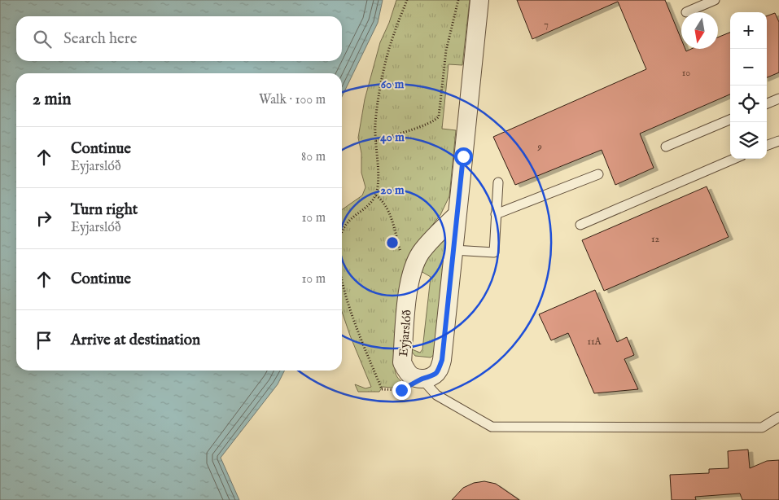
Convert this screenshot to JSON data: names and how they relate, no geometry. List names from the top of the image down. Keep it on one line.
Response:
{"streets":{"street":["Eyjarslóð"]},"house_numbers":["7","10","9","12","11A"],"north":"bottom","page":{"map_buttons":["+","−"],"search":"Search here","heading":["2 min","Walk · 100 m"],"list":[["Continue","Eyjarslóð","80 m"],["Turn right","Eyjarslóð","10 m"],["Continue","10 m"],"Arrive at destination"]},"rings":["60 m","40 m","20 m"]}
